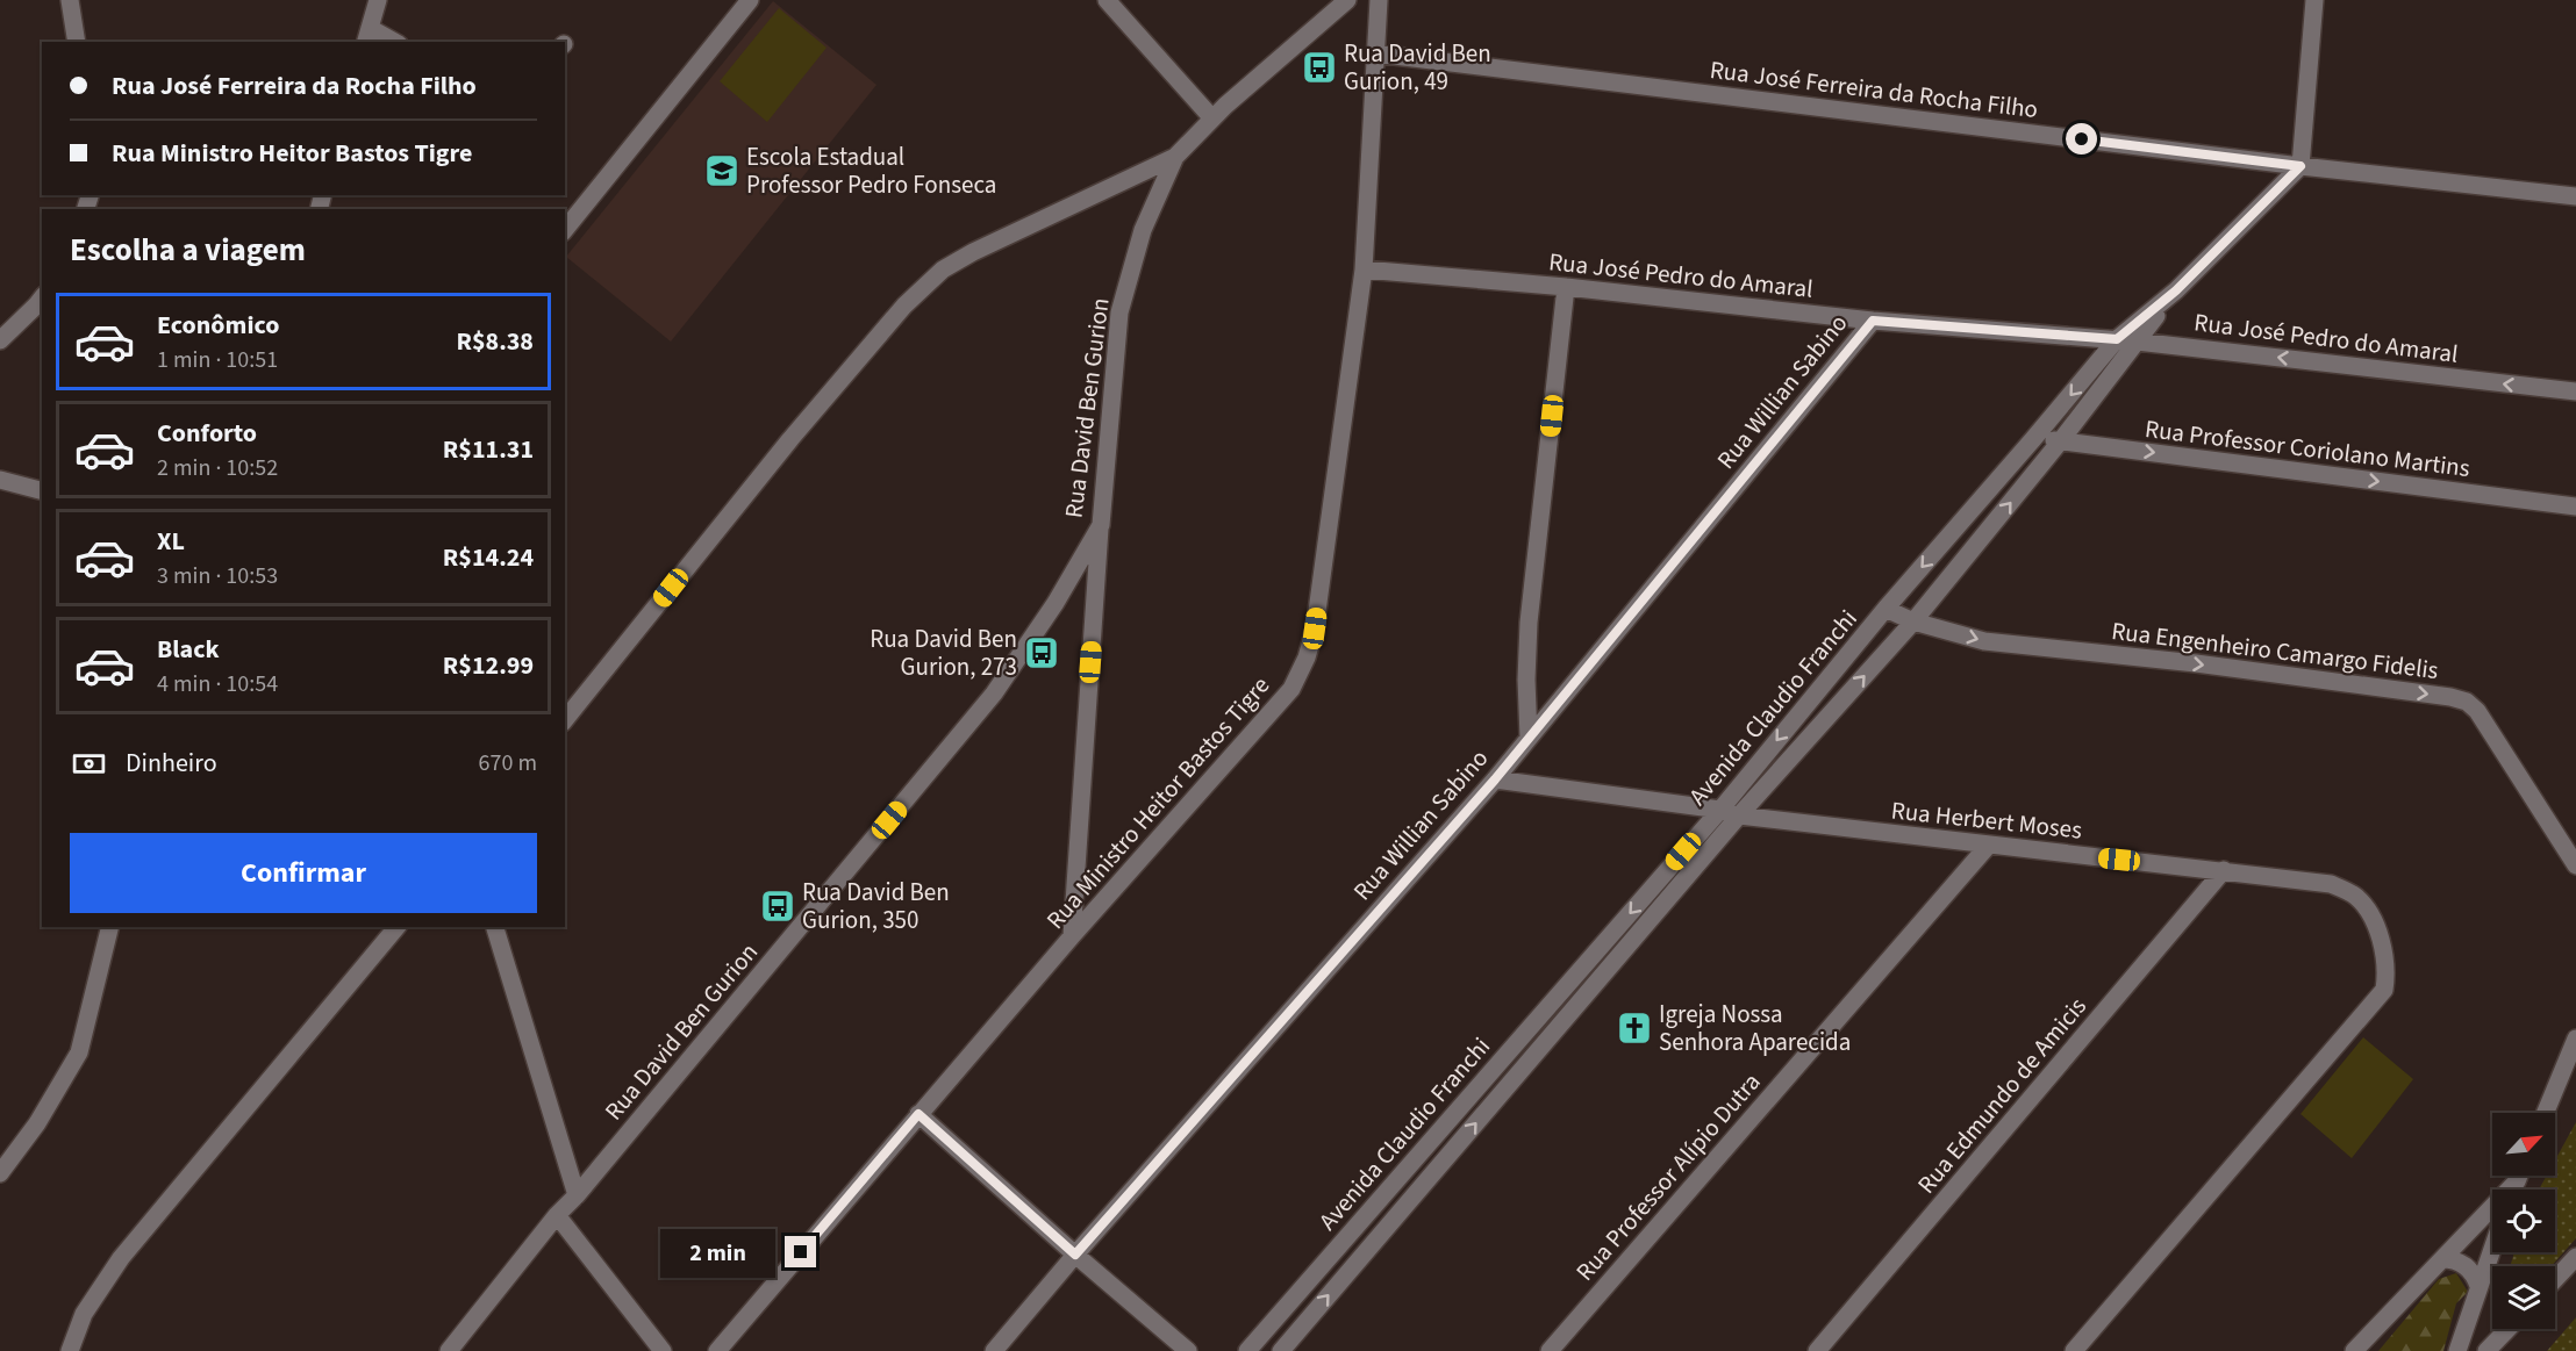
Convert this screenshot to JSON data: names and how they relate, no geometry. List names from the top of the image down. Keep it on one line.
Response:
{"streets":{"street":["Rua José Ferreira da Rocha Filho","Rua José Pedro do Amaral","Rua Willian Sabino","Rua David Ben Gurion","Rua Professor Coriolano Martins","Rua Engenheiro Camargo Fidelis","Avenida Claudio Franchi","Rua Ministro Heitor Bastos Tigre","Rua Herbert Moses","Rua Edmundo de Amicis","Rua Professor Alípio Dutra"]},"crossings":[["Rua José Ferreira da Rocha Filho","Avenida Claudio Franchi"],["Rua José Ferreira da Rocha Filho","Rua Ministro Heitor Bastos Tigre"],["Rua José Pedro do Amaral","Rua Willian Sabino"],["Rua José Pedro do Amaral","Avenida Claudio Franchi"],["Rua José Pedro do Amaral","Rua Ministro Heitor Bastos Tigre"],["Rua Willian Sabino","Rua Herbert Moses"],["Rua Professor Coriolano Martins","Avenida Claudio Franchi"],["Rua Engenheiro Camargo Fidelis","Avenida Claudio Franchi"],["Avenida Claudio Franchi","Rua Herbert Moses"],["Rua Herbert Moses","Rua Edmundo de Amicis"],["Rua Herbert Moses","Rua Professor Alípio Dutra"]],"one_way":["Rua José Pedro do Amaral","Rua Professor Coriolano Martins","Rua Engenheiro Camargo Fidelis"],"places":{"bus stop":["Rua David Ben Gurion, 49","Rua David Ben Gurion, 273","Rua David Ben Gurion, 350"],"school or university":["Escola Estadual Professor Pedro Fonseca"],"church":["Igreja Nossa Senhora Aparecida"]},"north":"top right","page":{"banner":["Rua José Ferreira da Rocha Filho","Rua Ministro Heitor Bastos Tigre"],"heading":"Escolha a viagem","list":[{"name":"Econômico","note":"1 min · 10:51","value":"R$8.38"},{"name":"Conforto","note":"2 min · 10:52","value":"R$11.31"},{"name":"XL","note":"3 min · 10:53","value":"R$14.24"},{"name":"Black","note":"4 min · 10:54","value":"R$12.99"}],"pay":["Dinheiro","670 m"],"buttons":"Confirmar","bubble":"2 min"}}
